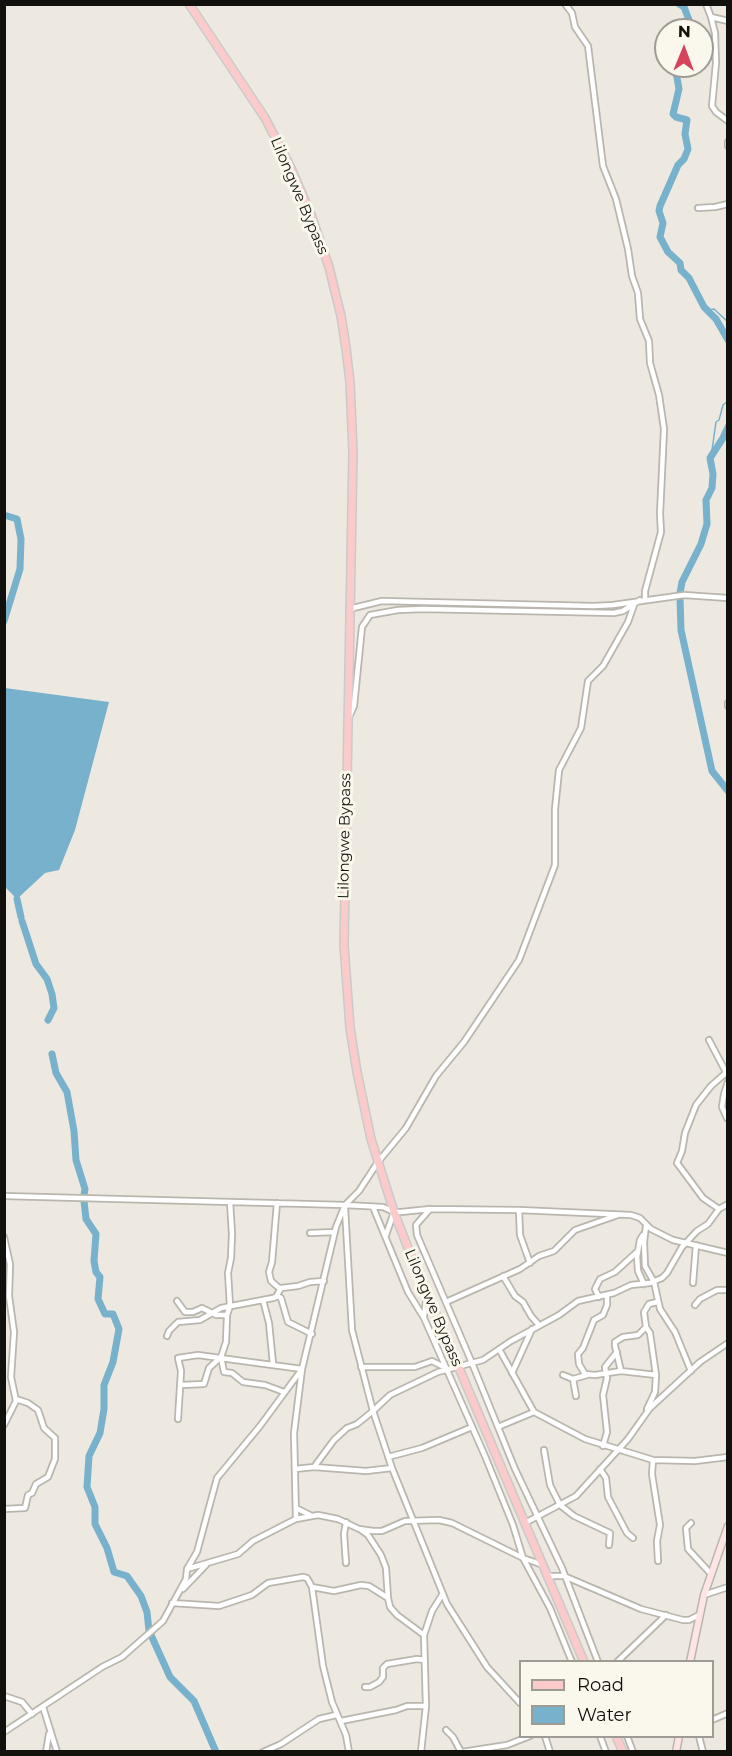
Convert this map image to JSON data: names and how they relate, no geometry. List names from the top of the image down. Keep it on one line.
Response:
{"streets":{"main road":["Lilongwe Bypass"]},"legend":["Road","Water"],"north":"top"}
